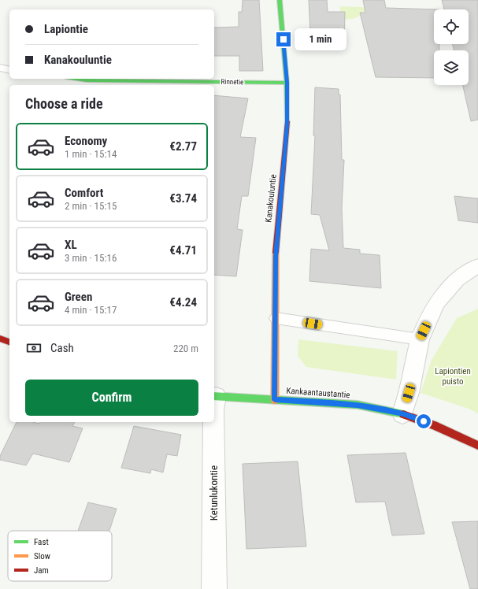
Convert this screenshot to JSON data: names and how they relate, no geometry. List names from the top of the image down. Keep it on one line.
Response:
{"streets":{"street":["Rinnetie","Kanakouluntie","Kankaantaustantie","Ketunlukontie"]},"crossings":[["Rinnetie","Kanakouluntie"],["Kanakouluntie","Kankaantaustantie"]],"parks":["Lapiontien puisto"],"legend":["Fast","Slow","Jam"],"page":{"banner":["Lapiontie","Kanakouluntie"],"bubble":"1 min","heading":"Choose a ride","list":[{"name":"Economy","note":"1 min · 15:14","value":"€2.77"},{"name":"Comfort","note":"2 min · 15:15","value":"€3.74"},{"name":"XL","note":"3 min · 15:16","value":"€4.71"},{"name":"Green","note":"4 min · 15:17","value":"€4.24"}],"pay":["Cash","220 m"],"buttons":"Confirm"}}
